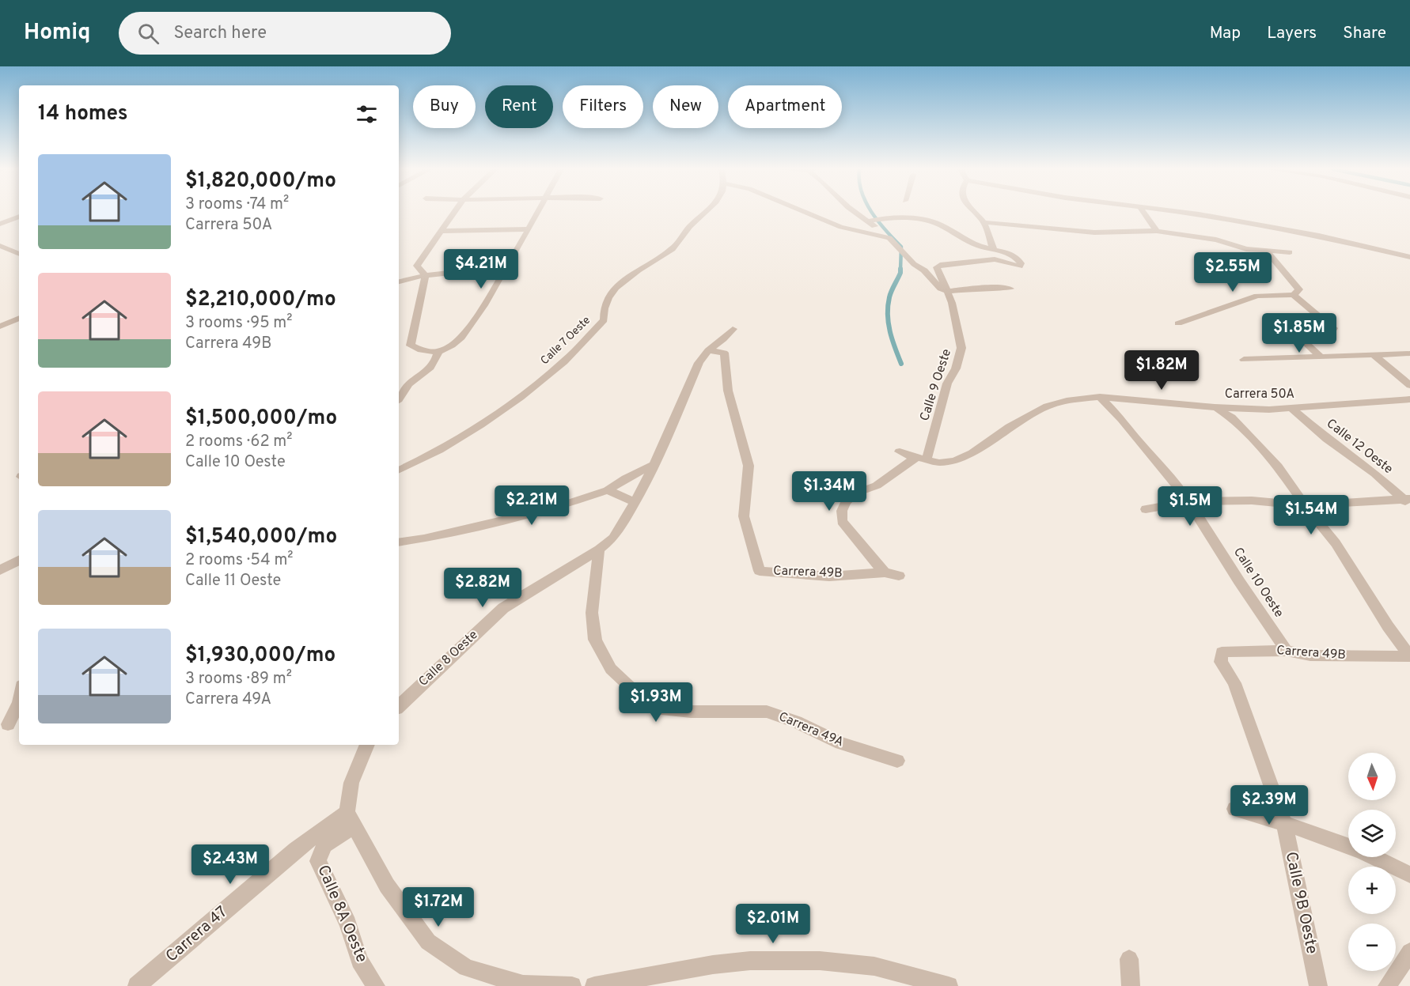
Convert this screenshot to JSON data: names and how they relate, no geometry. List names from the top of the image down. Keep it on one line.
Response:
{"streets":{"street":["Calle 7 Oeste","Calle 9 Oeste","Carrera 50A","Calle 12 Oeste","Carrera 49B","Calle 10 Oeste","Calle 8 Oeste","Carrera 49A","Calle 9B Oeste","Calle 8A Oeste","Carrera 47"]},"crossings":[["Calle 9 Oeste","Carrera 50A"],["Carrera 50A","Calle 12 Oeste"],["Carrera 50A","Calle 10 Oeste"],["Carrera 49B","Calle 10 Oeste"],["Carrera 49B","Calle 9B Oeste"],["Calle 8 Oeste","Carrera 49A"],["Calle 8A Oeste","Carrera 47"]],"north":"bottom","page":{"header":"Homiq","search":"Search here","nav":["Map","Layers","Share"],"chip":["Buy","Rent","Filters","New","Apartment"],"heading":"14 homes","list":[{"name":"$1,820,000/mo","note":"3 rooms · 74 m² · Carrera 50A"},{"name":"$2,210,000/mo","note":"3 rooms · 95 m² · Carrera 49B"},{"name":"$1,500,000/mo","note":"2 rooms · 62 m² · Calle 10 Oeste"},{"name":"$1,540,000/mo","note":"2 rooms · 54 m² · Calle 11 Oeste"},{"name":"$1,930,000/mo","note":"3 rooms · 89 m² · Carrera 49A"}],"price":["$4.21M","$2.55M","$1.85M","$1.82M","$1.34M","$2.21M","$1.5M","$1.54M","$2.82M","$1.93M","$2.39M","$2.43M","$1.72M","$2.01M"],"map_buttons":["+","−"]}}
